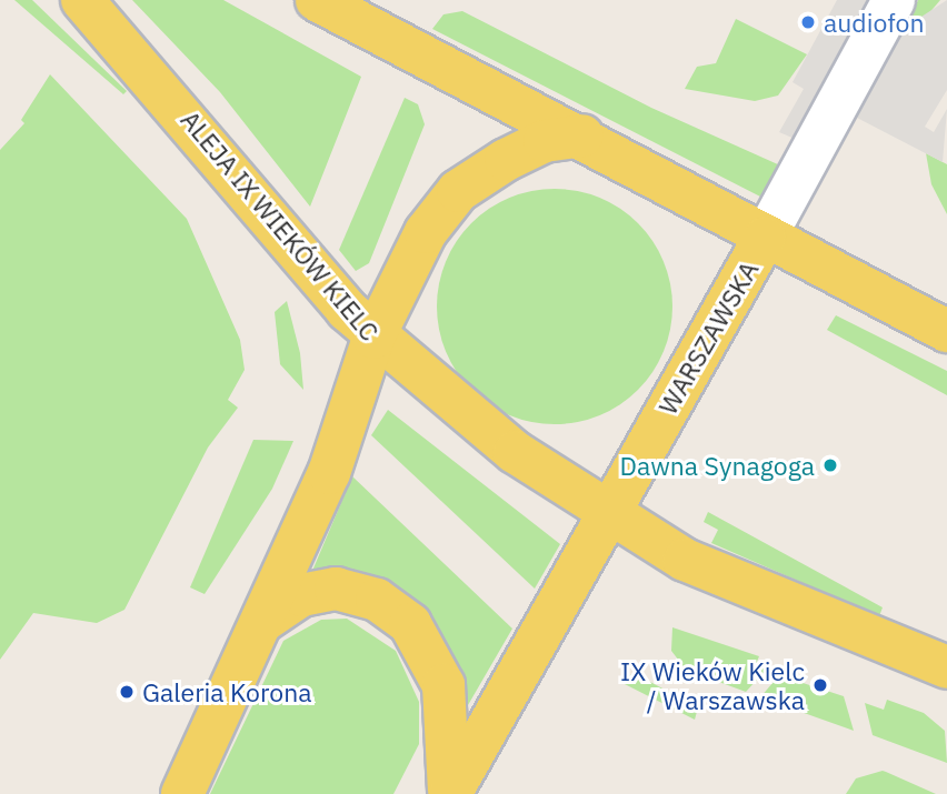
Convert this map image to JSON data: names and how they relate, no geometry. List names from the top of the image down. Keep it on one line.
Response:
{"streets":{"main road":["ALEJA IX WIEKÓW KIELC","WARSZAWSKA"]},"crossings":[["ALEJA IX WIEKÓW KIELC","WARSZAWSKA"]],"places":["audiofon","Dawna Synagoga","IX Wieków Kielc / Warszawska","Galeria Korona"]}
